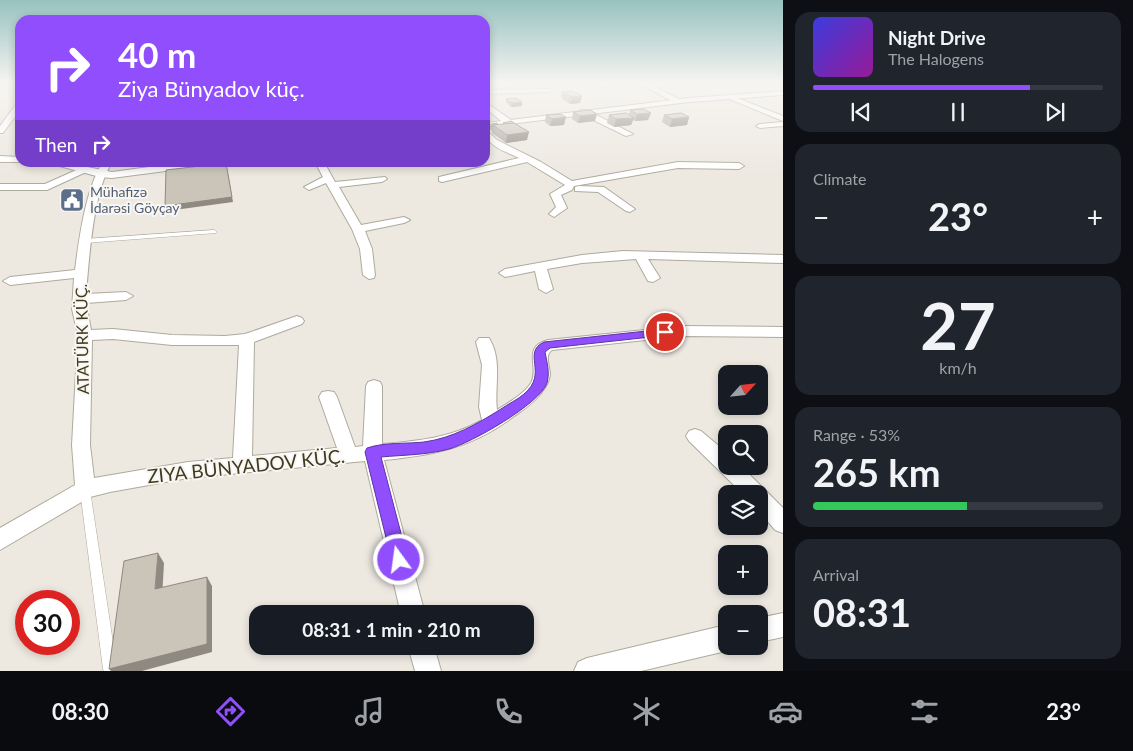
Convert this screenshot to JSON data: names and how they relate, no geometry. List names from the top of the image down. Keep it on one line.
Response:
{"streets":{"street":["ATATÜRK KÜÇ.","ZIYA BÜNYADOV KÜÇ."]},"crossings":[["ATATÜRK KÜÇ.","ZIYA BÜNYADOV KÜÇ."]],"places":{"public building":["Mühafizə İdarəsi Göyçay"]},"north":"top right","page":{"turn":["40 m","Ziya Bünyadov küç."],"song":["Night Drive","The Halogens"],"then":"Then","tile":["Climate",["27","km/h"],["Range · 53%","265 km"],["Arrival","08:31"]],"heat":["−","23°","+"],"map_buttons":["+","−"],"limit":"30","trip":"08:31 · 1 min · 210 m","tabs":["08:30","23°"]}}
